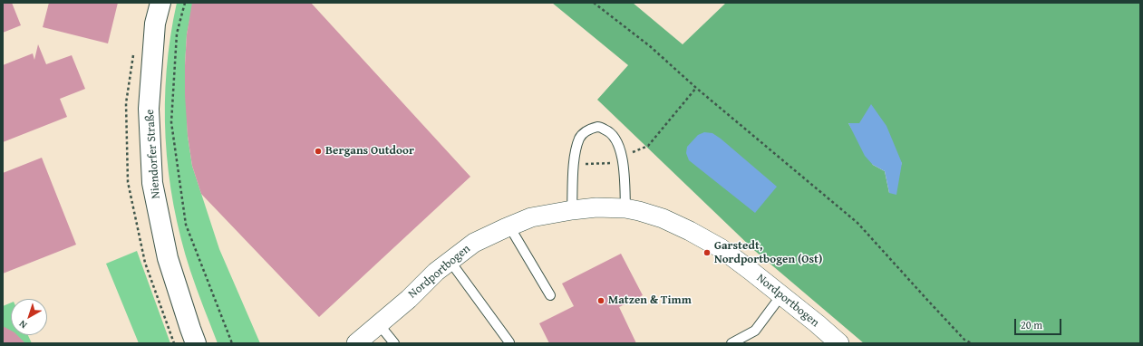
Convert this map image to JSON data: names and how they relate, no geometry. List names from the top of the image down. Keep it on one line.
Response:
{"streets":{"main road":["Niendorfer Straße"],"street":["Nordportbogen"]},"places":["Bergans Outdoor","Garstedt, Nordportbogen (Ost)","Matzen & Timm"],"scale_bar":"20 m","north":"bottom left"}
